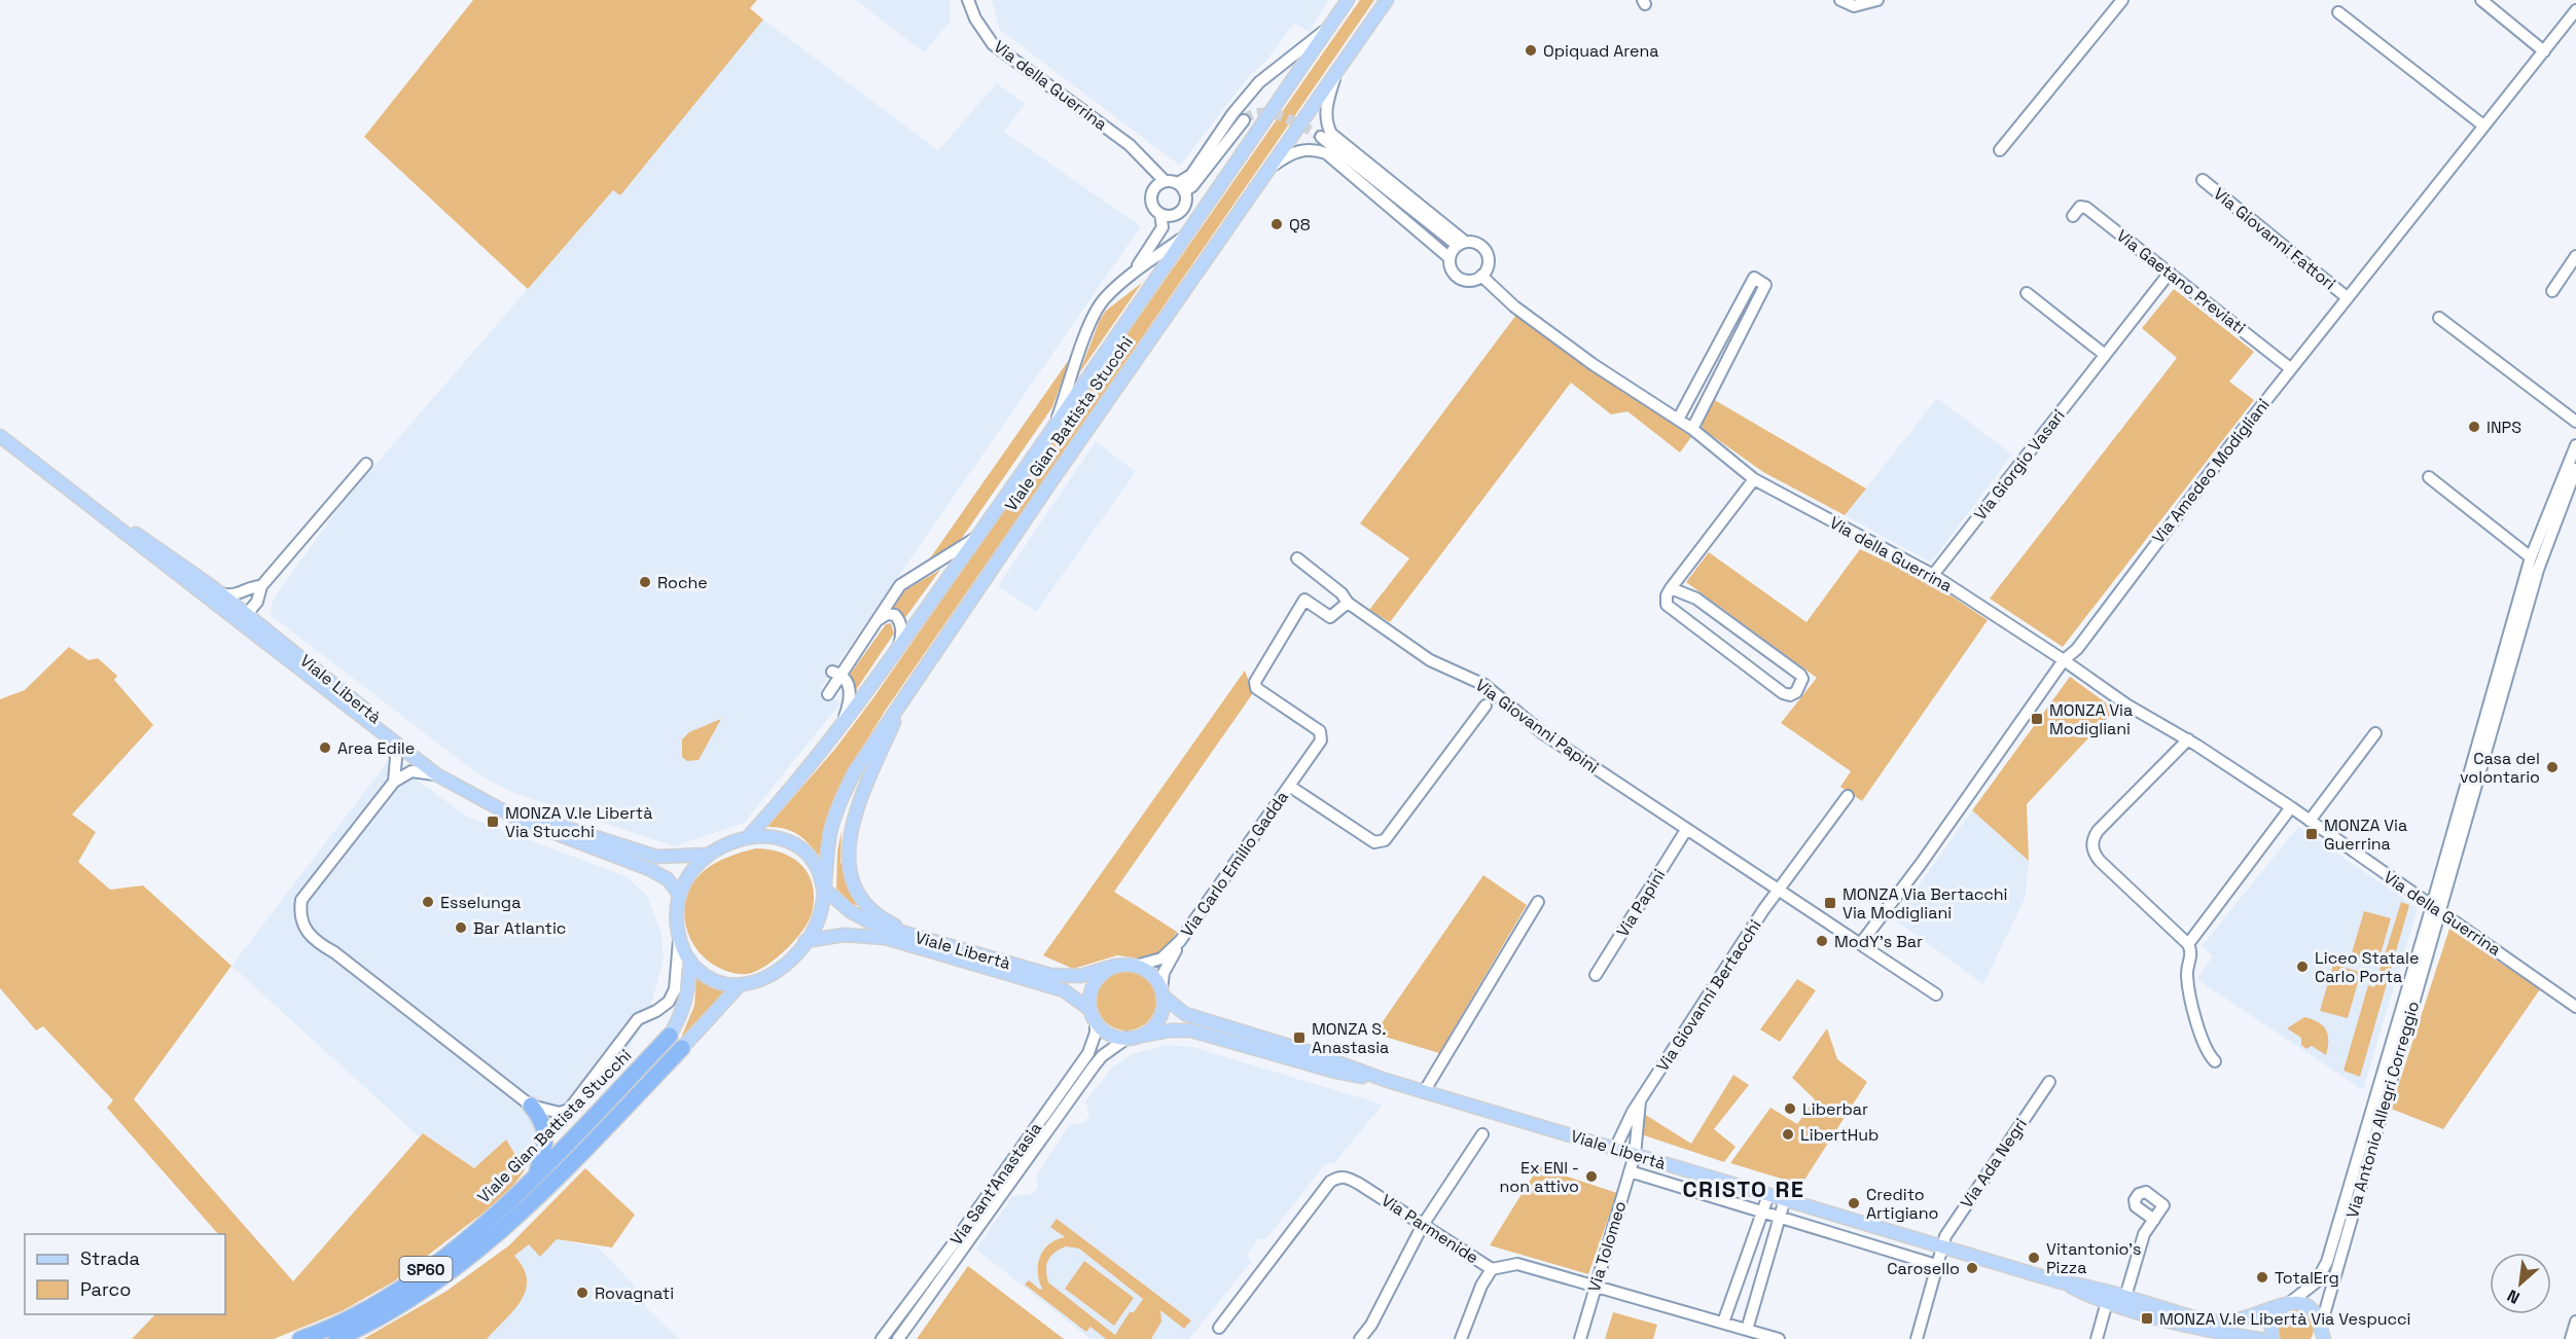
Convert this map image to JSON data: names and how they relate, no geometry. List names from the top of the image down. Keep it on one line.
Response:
{"streets":{"highway":["Viale Gian Battista Stucchi","SP60"],"main road":["Viale Libertà"],"street":["Via della Guerrina","Via Giovanni Fattori","Via Gaetano Previati","Via Giorgio Vasari","Via Amedeo Modigliani","Via Giovanni Papini","Via Carlo Emilio Gadda","Via Papini","Via Giovanni Bertacchi","Via Antonio Allegri Correggio","Via Ada Negri","Via Sant'Anastasia","Via Parmenide","Via Tolomeo"]},"crossings":[["Via della Guerrina","Via Giorgio Vasari"],["Via della Guerrina","Via Amedeo Modigliani"],["Via della Guerrina","Via Antonio Allegri Correggio"],["Via Giovanni Fattori","Via Amedeo Modigliani"],["Via Gaetano Previati","Via Giorgio Vasari"],["Via Gaetano Previati","Via Amedeo Modigliani"],["Viale Gian Battista Stucchi","Viale Libertà"],["Viale Libertà","Via Carlo Emilio Gadda"],["Viale Libertà","Via Giovanni Bertacchi"],["Viale Libertà","Via Antonio Allegri Correggio"],["Viale Libertà","Via Ada Negri"],["Viale Libertà","Via Sant'Anastasia"],["Viale Libertà","Via Tolomeo"],["Via Giovanni Papini","Via Carlo Emilio Gadda"],["Via Giovanni Papini","Via Papini"],["Via Giovanni Papini","Via Giovanni Bertacchi"],["Via Carlo Emilio Gadda","Via Sant'Anastasia"],["Via Giovanni Bertacchi","Via Tolomeo"],["Via Parmenide","Via Tolomeo"]],"districts":["CRISTO RE"],"places":{"other":["Opiquad Arena","Q8","INPS","Roche","Area Edile","Casa del volontario","Esselunga","Bar Atlantic","ModY's Bar","Liceo Statale Carlo Porta","Liberbar","LibertHub","Ex ENI - non attivo","Credito Artigiano","Vitantonio's Pizza","Carosello","TotalErg","Rovagnati"],"transit":["MONZA Via Modigliani","MONZA V.le Libertà Via Stucchi","MONZA Via Guerrina","MONZA Via Bertacchi Via Modigliani","MONZA S. Anastasia","MONZA V.le Libertà Via Vespucci"]},"legend":["Strada","Parco"],"north":"bottom left"}
